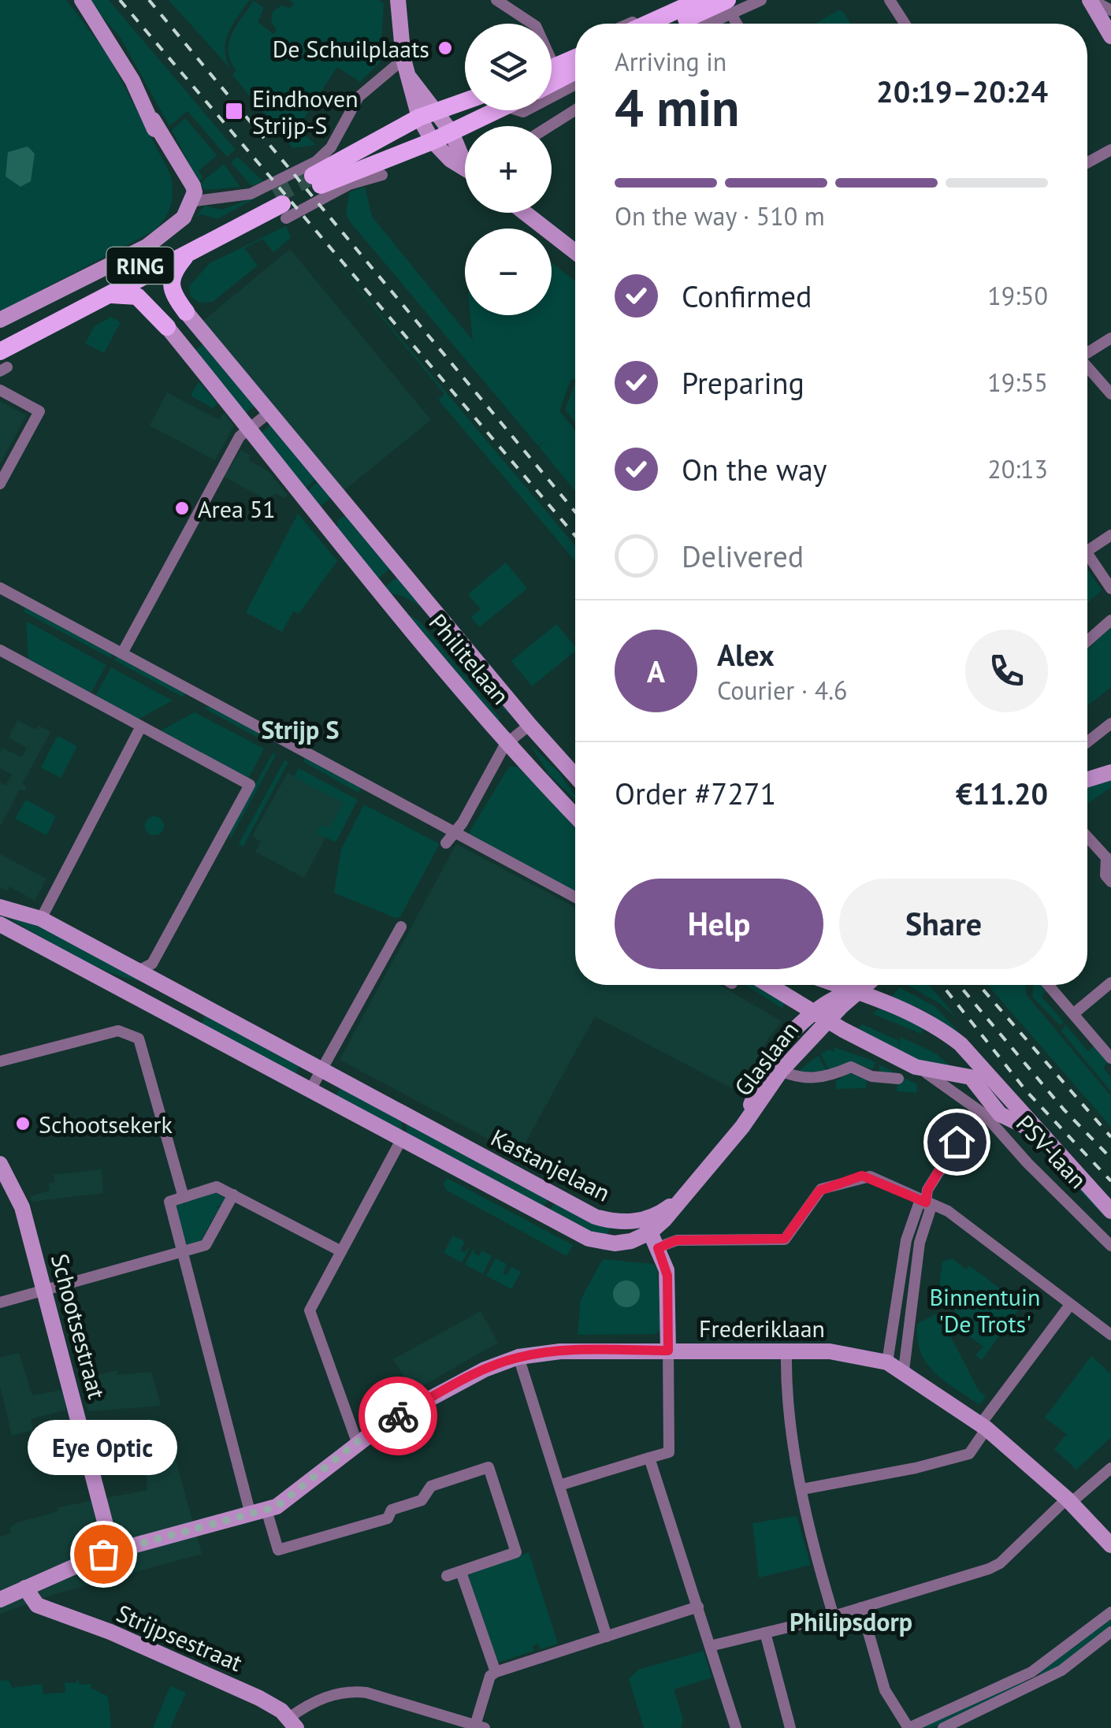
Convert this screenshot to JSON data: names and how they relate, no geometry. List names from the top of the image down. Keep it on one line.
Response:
{"streets":{"main road":["RING"],"street":["Philitelaan","Glaslaan","PSV-laan","Kastanjelaan","Schootsestraat","Frederiklaan","Strijpsestraat"]},"crossings":[["Glaslaan","PSV-laan"],["Glaslaan","Kastanjelaan"],["Schootsestraat","Frederiklaan"],["Frederiklaan","Strijpsestraat"]],"districts":["Strijp S","Philipsdorp"],"parks":["Binnentuin 'De Trots'"],"places":{"other":["De Schuilplaats","Area 51","Schootsekerk","Eye Optic"],"transit":["Eindhoven Strijp-S"]},"page":{"map_buttons":["+","−"],"heading":["4 min","Arriving in","20:19–20:24"],"panel":["Alex","Courier · 4.6","Order #7271","€11.20"],"bar":"On the way · 510 m","list":[["Confirmed","19:50"],["Preparing","19:55"],["On the way","20:13"],"Delivered"],"round":"A","buttons":["Help","Share"],"bubble":"Eye Optic"}}
